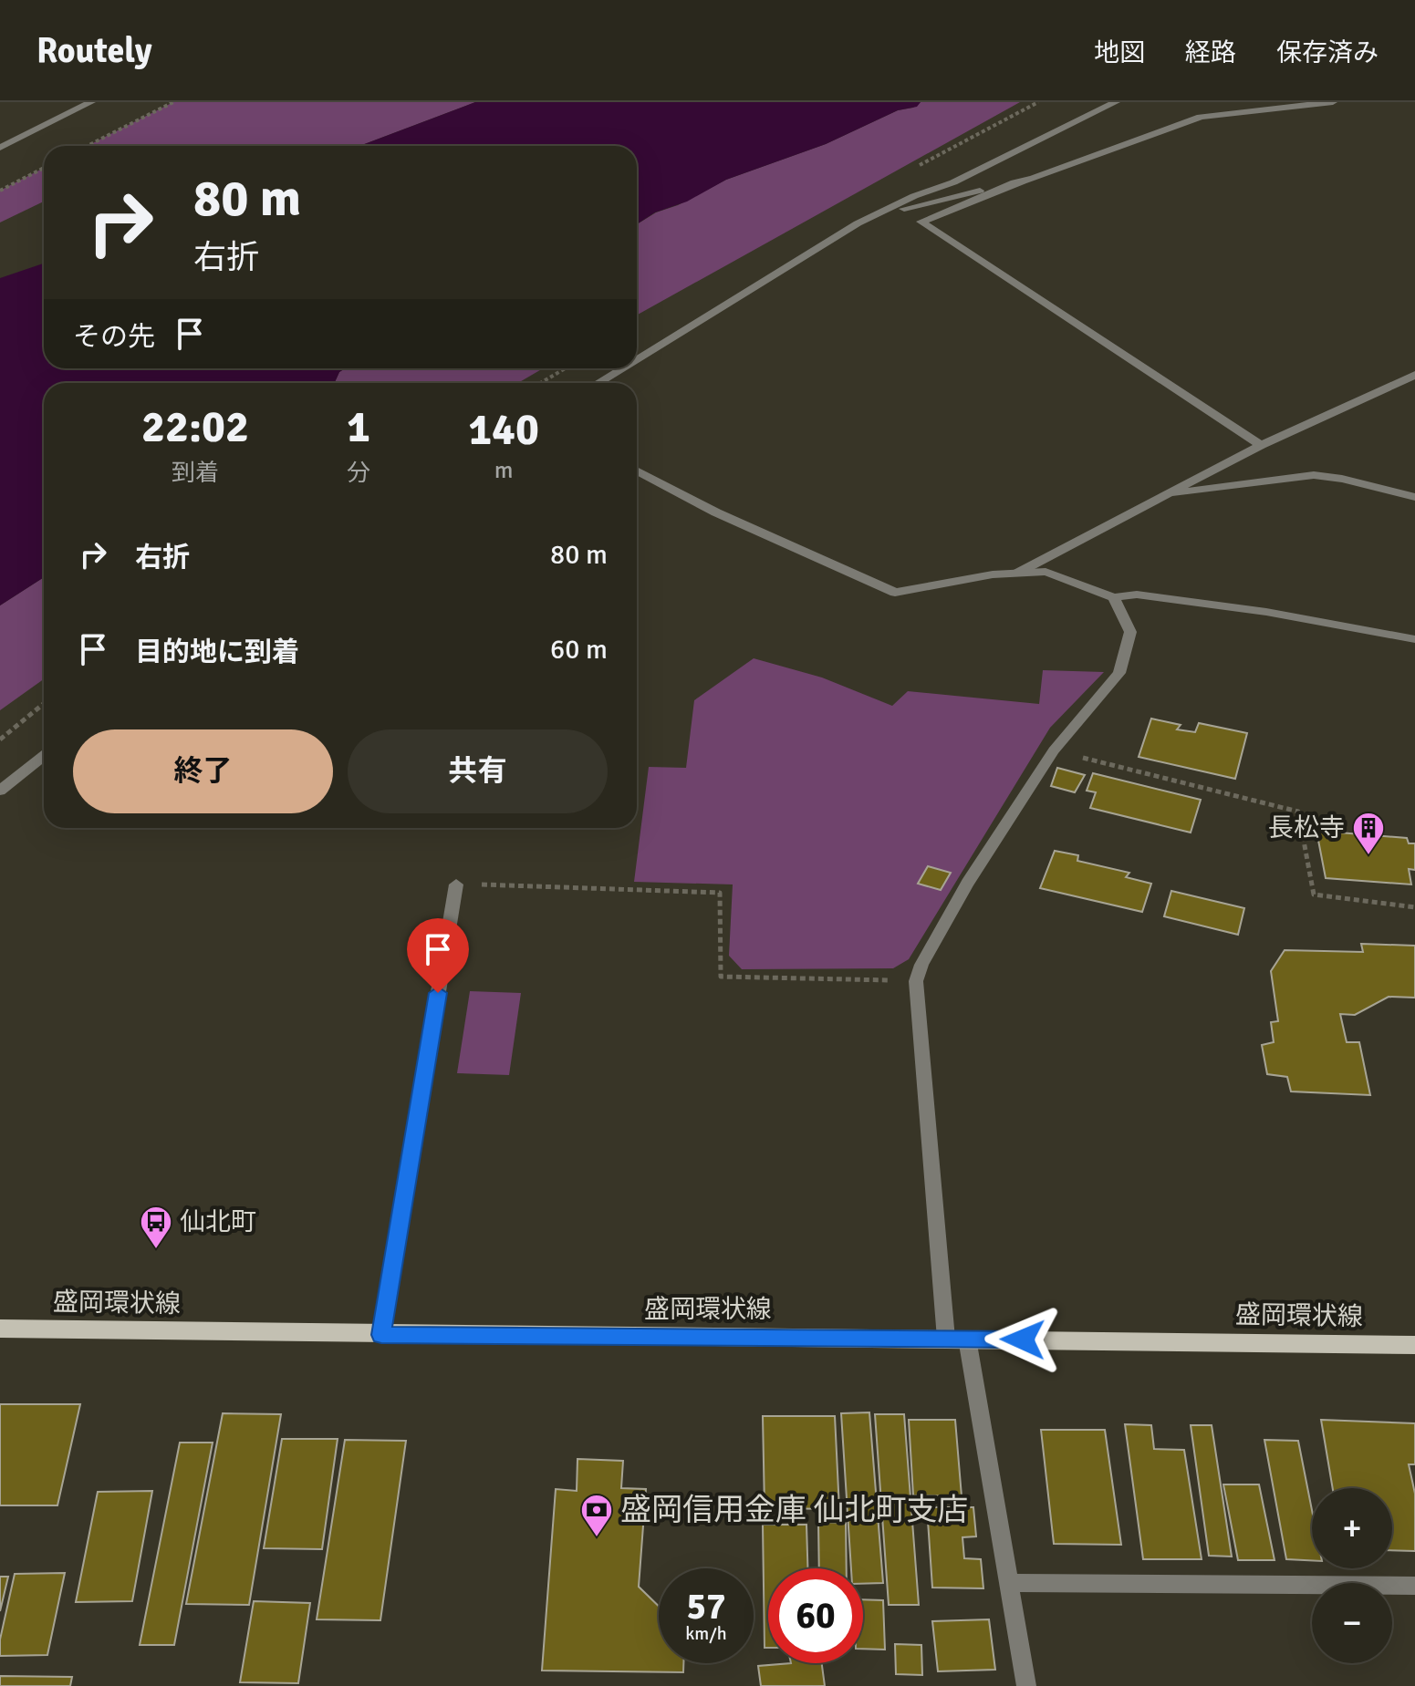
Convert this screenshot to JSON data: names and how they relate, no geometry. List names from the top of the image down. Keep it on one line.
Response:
{"streets":{"main road":["盛岡環状線"]},"places":{"building":["長松寺"],"bus stop":["仙北町"],"bank":["盛岡信用金庫 仙北町支店"]},"page":{"header":"Routely","nav":["地図","経路","保存済み"],"turn":["80 m","右折"],"then":"その先","eta":["22:02","到着","1","分","140","m"],"list":[{"name":"右折","value":"80 m"},{"name":"目的地に到着","value":"60 m"}],"buttons":["終了","共有"],"map_buttons":["+","−"],"speed":"57 km/h","limit":"60"}}
